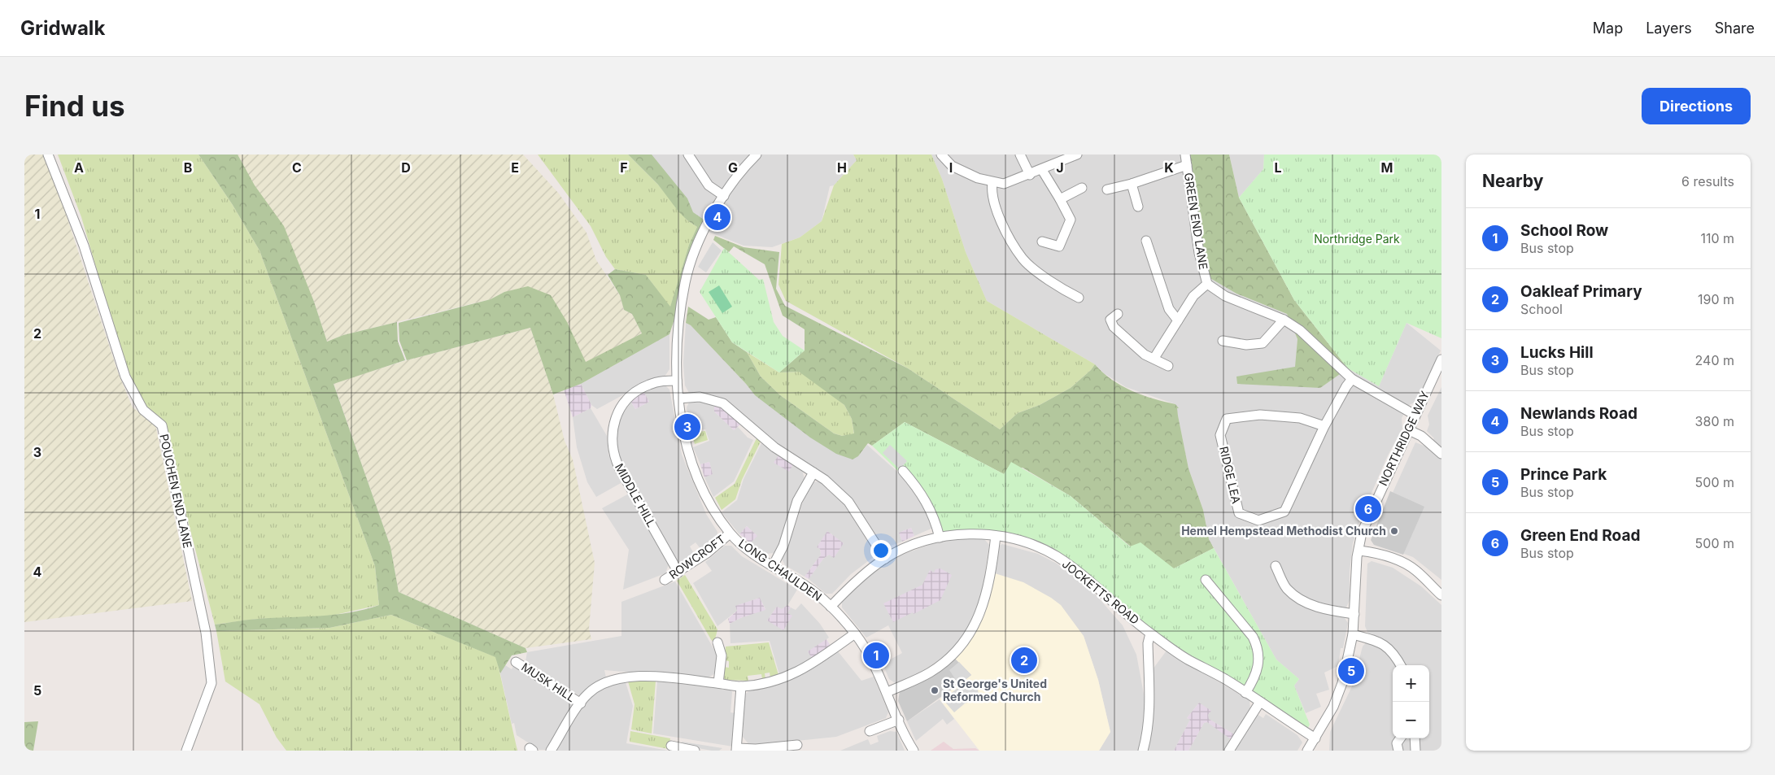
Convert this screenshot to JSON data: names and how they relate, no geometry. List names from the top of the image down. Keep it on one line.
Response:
{"streets":{"street":["GREEN END LANE","NORTHRIDGE WAY","RIDGE LEA","POUCHEN END LANE","MIDDLE HILL","ROWCROFT","LONG CHAULDEN","JOCKETTS ROAD","MUSK HILL"]},"crossings":[["GREEN END LANE","NORTHRIDGE WAY"],["GREEN END LANE","RIDGE LEA"],["NORTHRIDGE WAY","JOCKETTS ROAD"],["MIDDLE HILL","ROWCROFT"],["MIDDLE HILL","LONG CHAULDEN"],["ROWCROFT","LONG CHAULDEN"],["LONG CHAULDEN","JOCKETTS ROAD"]],"parks":["Northridge Park"],"places":["Hemel Hempstead Methodist Church","St George's United Reformed Church"],"page":{"header":"Gridwalk","nav":["Map","Layers","Share"],"buttons":"Directions","title":"Find us","heading":["Nearby","6 results"],"pins":["4","3","6","1","2","5"],"list":[{"mark":"1","name":"School Row","note":"Bus stop","value":"110 m"},{"mark":"2","name":"Oakleaf Primary","note":"School","value":"190 m"},{"mark":"3","name":"Lucks Hill","note":"Bus stop","value":"240 m"},{"mark":"4","name":"Newlands Road","note":"Bus stop","value":"380 m"},{"mark":"5","name":"Prince Park","note":"Bus stop","value":"500 m"},{"mark":"6","name":"Green End Road","note":"Bus stop","value":"500 m"}],"map_buttons":["+","−"]},"grid":{"columns":["A","B","C","D","E","F","G","H","I","J","K","L","M"],"rows":["1","2","3","4","5"]}}
